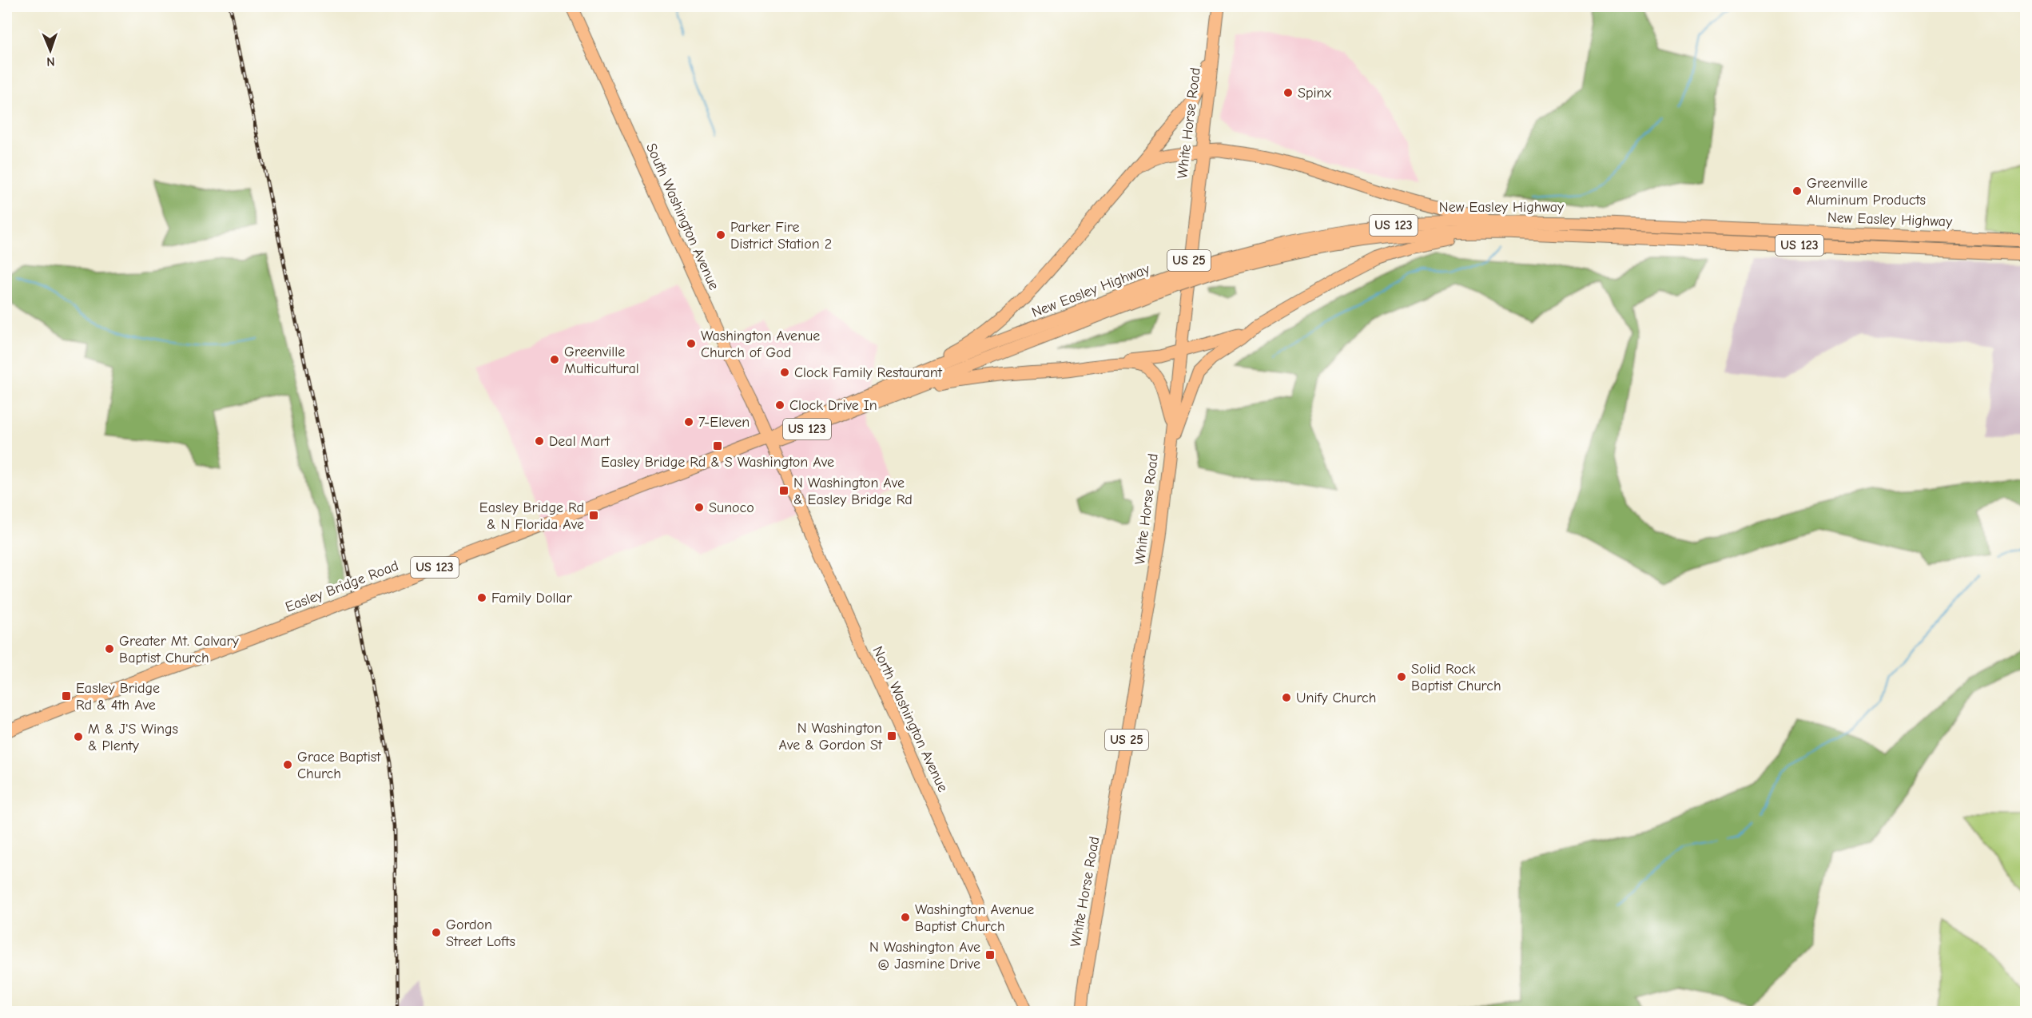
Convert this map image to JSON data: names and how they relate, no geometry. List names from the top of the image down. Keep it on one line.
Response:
{"streets":{"highway":["White Horse Road","New Easley Highway","US 123","US 25","Easley Bridge Road"],"main road":["South Washington Avenue","North Washington Avenue"]},"crossings":[["New Easley Highway","Easley Bridge Road"],["South Washington Avenue","Easley Bridge Road"],["South Washington Avenue","North Washington Avenue"],["Easley Bridge Road","North Washington Avenue"]],"places":{"other":["Spinx","Greenville Aluminum Products","Parker Fire District Station 2","Washington Avenue Church of God","Greenville Multicultural","Clock Family Restaurant","Clock Drive In","7-Eleven","Deal Mart","Sunoco","Family Dollar","Greater Mt. Calvary Baptist Church","Solid Rock Baptist Church","Unify Church","M & J'S Wings & Plenty","Grace Baptist Church","Washington Avenue Baptist Church","Gordon Street Lofts"],"transit":["Easley Bridge Rd & S Washington Ave","N Washington Ave & Easley Bridge Rd","Easley Bridge Rd & N Florida Ave","Easley Bridge Rd & 4th Ave","N Washington Ave & Gordon St","N Washington Ave @ Jasmine Drive"]},"north":"bottom"}
